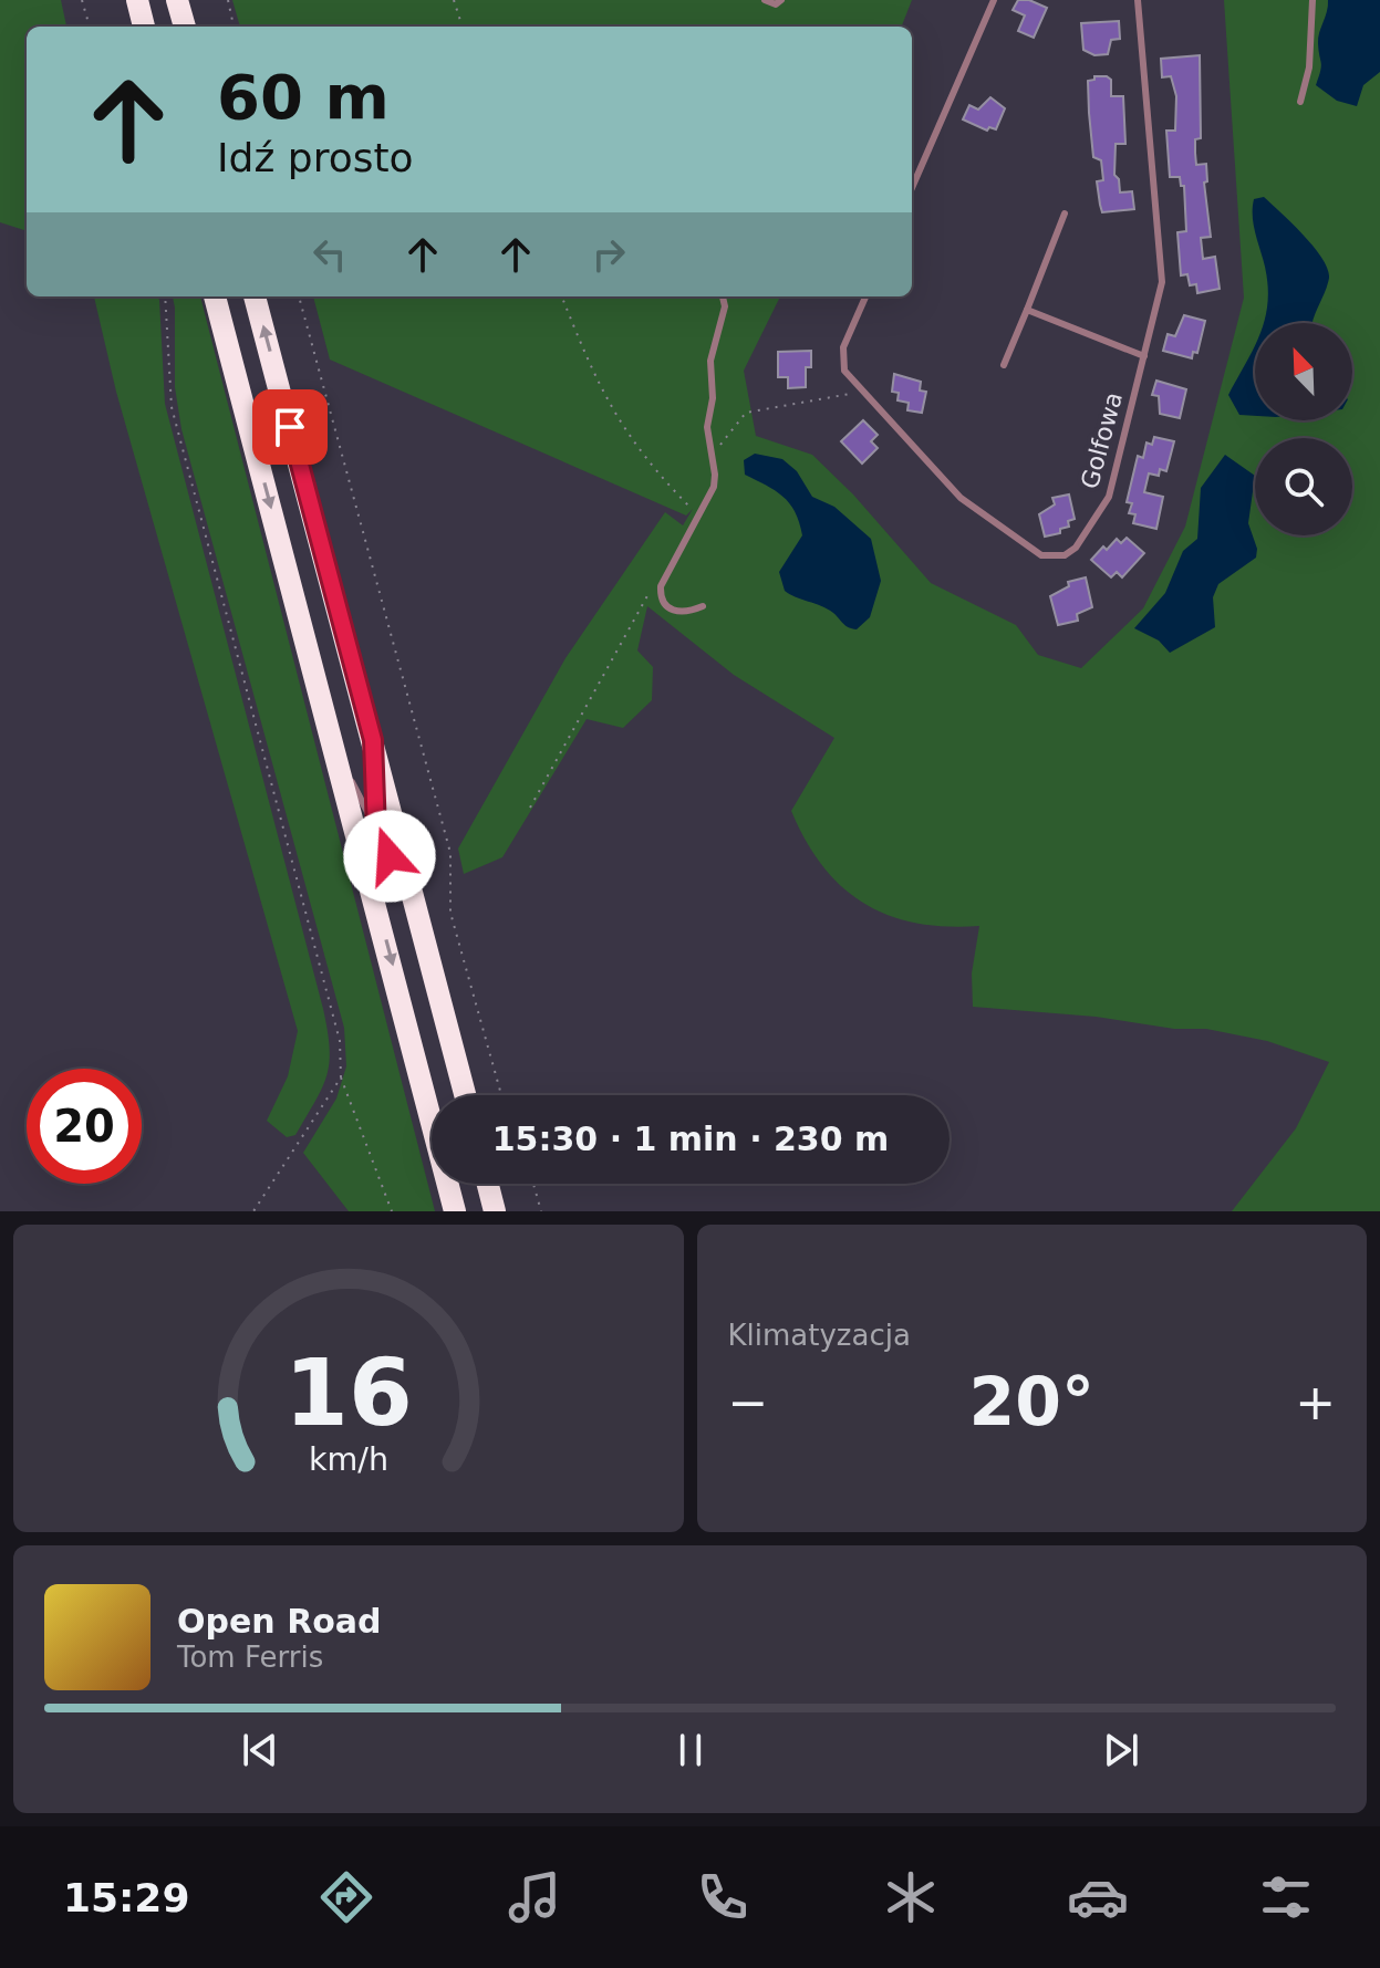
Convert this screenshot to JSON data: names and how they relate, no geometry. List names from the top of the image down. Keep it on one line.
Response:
{"streets":{"lane":["Golfowa"]},"north":"top left","page":{"turn":["60 m","Idź prosto"],"limit":"20","trip":"15:30 · 1 min · 230 m","tile":"Klimatyzacja","heat":["−","20°","+"],"song":["Open Road","Tom Ferris"],"tabs":"15:29","gauge":["16","km/h"]}}
